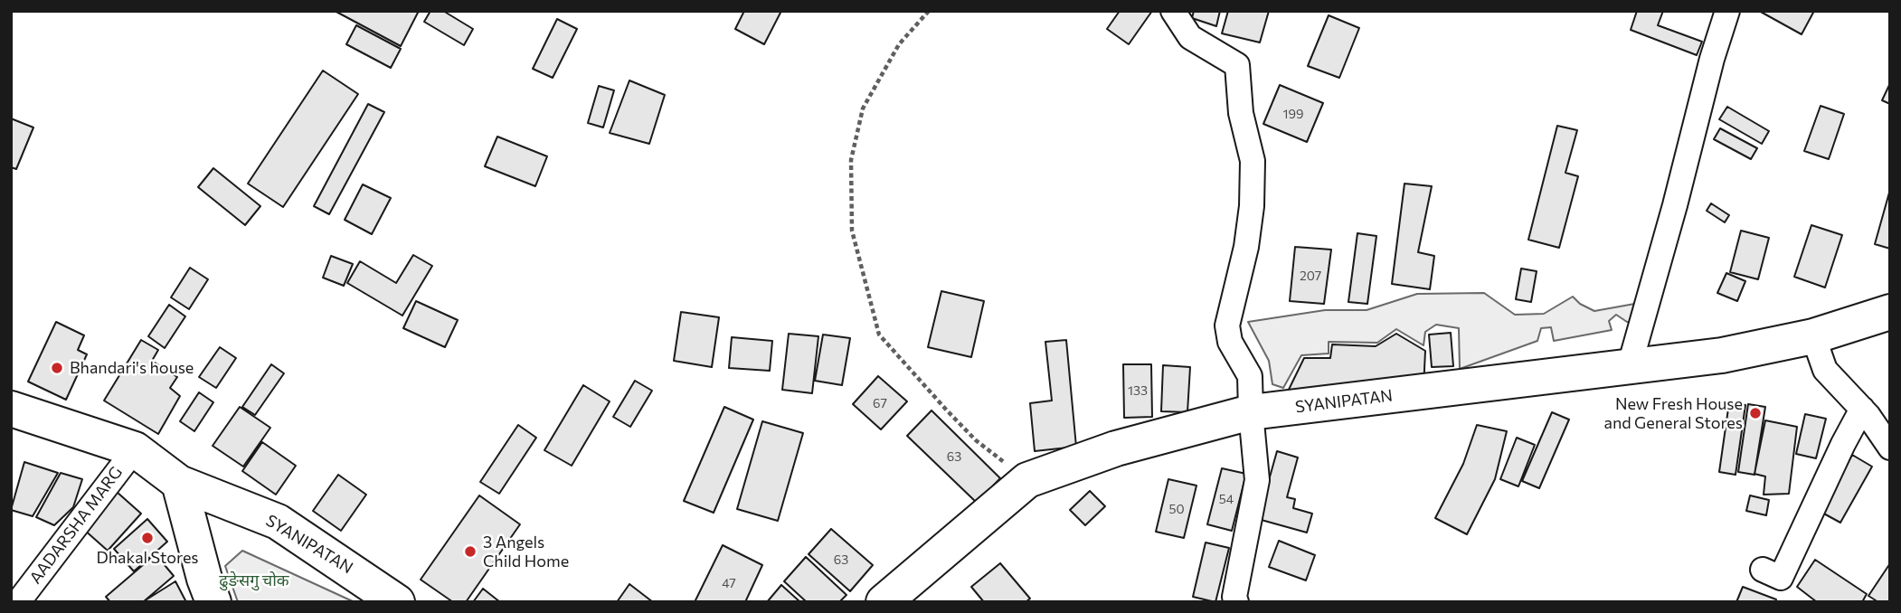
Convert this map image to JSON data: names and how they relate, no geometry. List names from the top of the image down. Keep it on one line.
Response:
{"streets":{"main road":["SYANIPATAN"],"street":["AADARSHA MARG"]},"crossings":[["SYANIPATAN","AADARSHA MARG"]],"parks":["ढुङेसगु चोक"],"places":["Bhandari's house","New Fresh House and General Stores","Dhakal Stores","3 Angels Child Home"],"house_numbers":["199","207","133","67","63","54","50","63","47"]}
